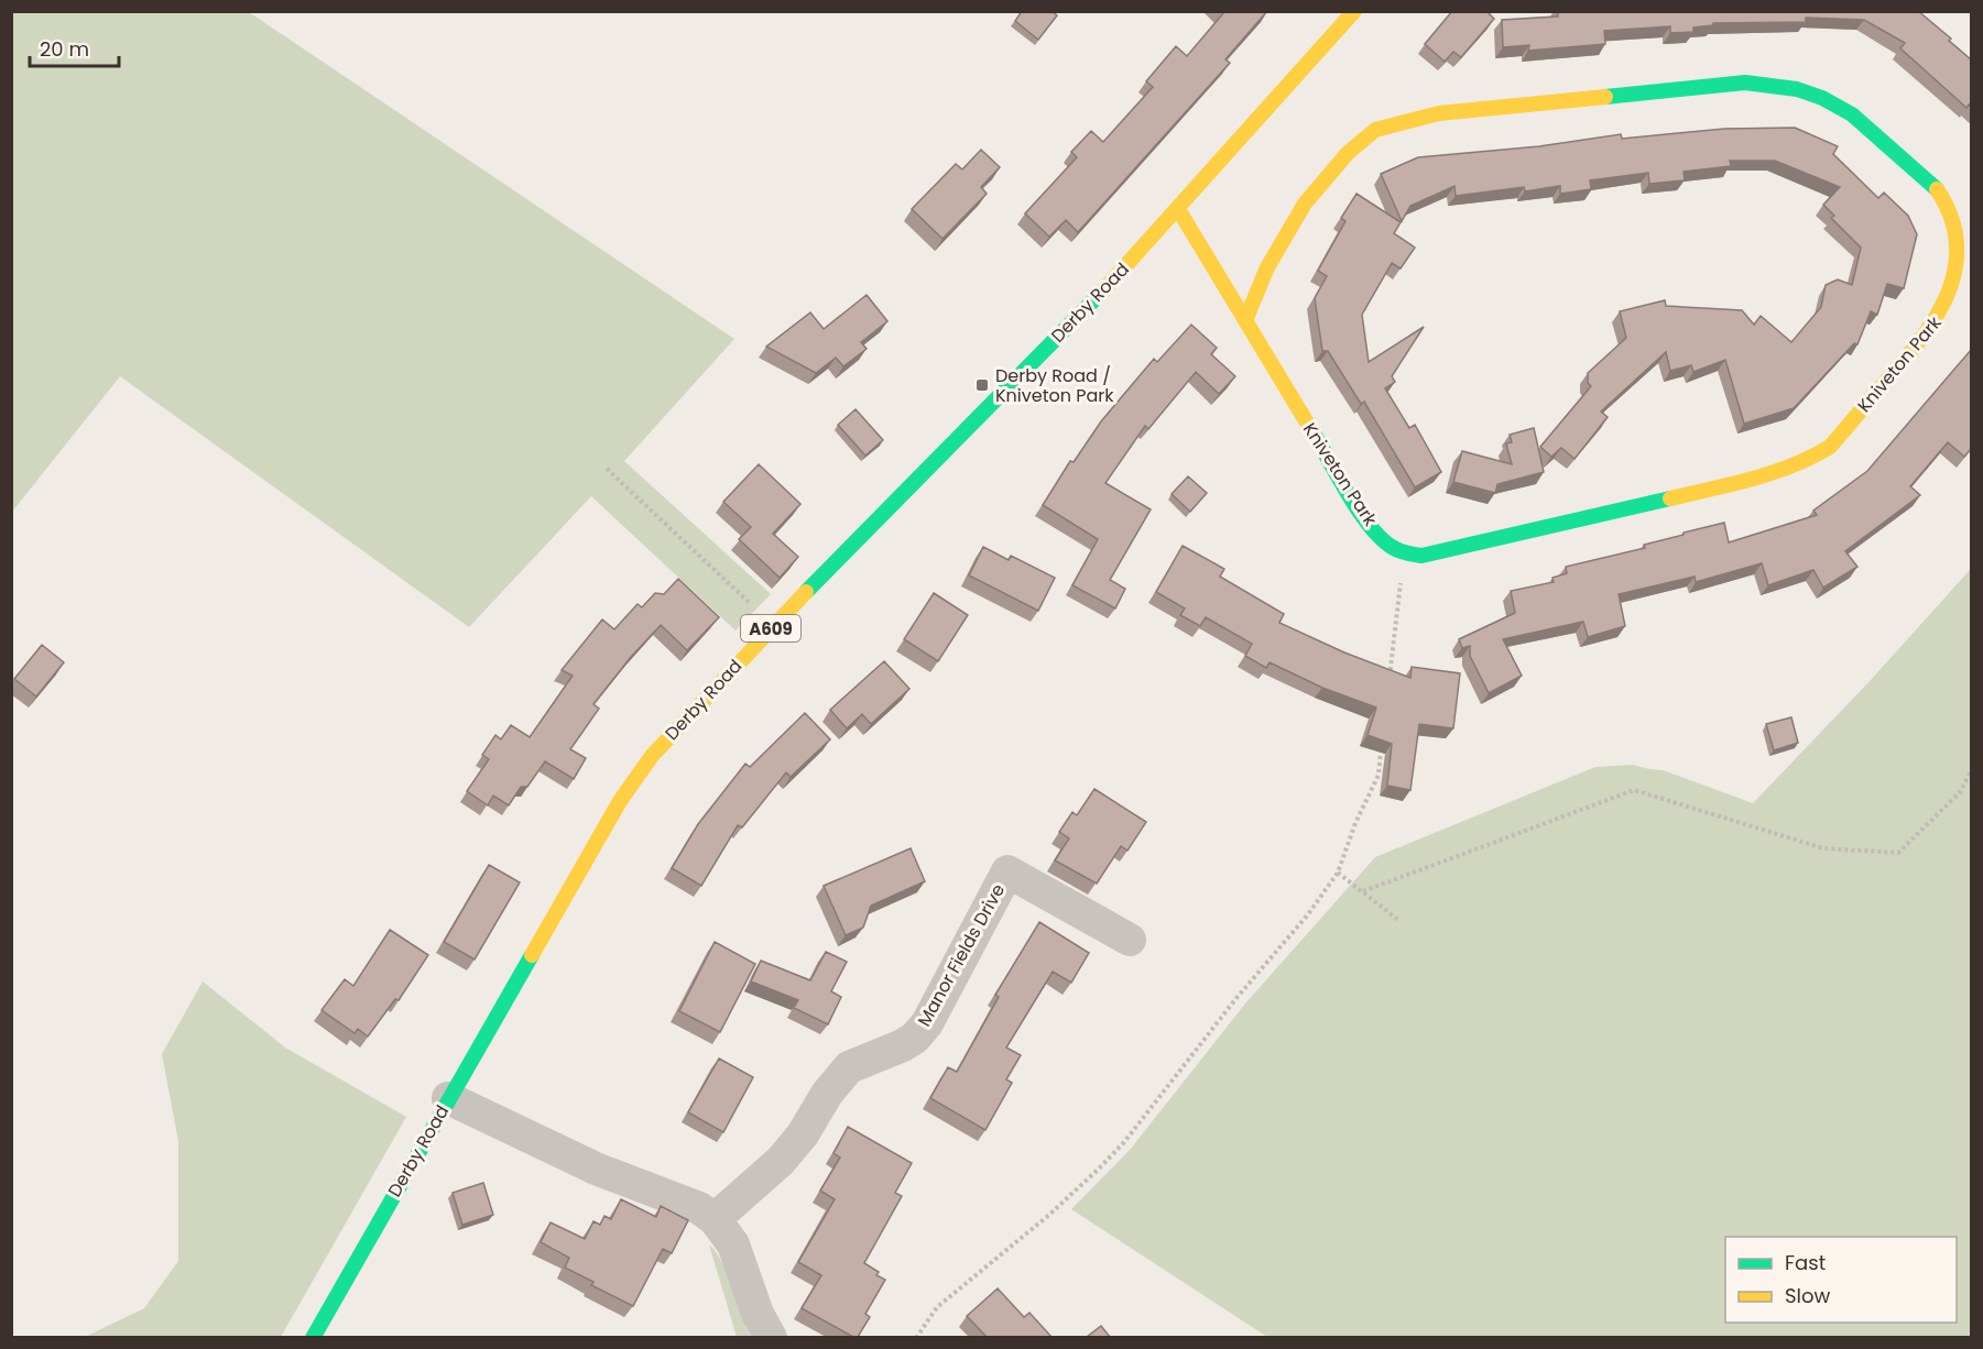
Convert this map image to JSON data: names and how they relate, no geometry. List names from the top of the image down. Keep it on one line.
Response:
{"streets":{"street":["Derby Road","Kniveton Park","A609","Manor Fields Drive"]},"crossings":[["Derby Road","Kniveton Park"]],"places":{"transit":["Derby Road / Kniveton Park"]},"legend":["Fast","Slow"],"scale_bar":"20 m"}
